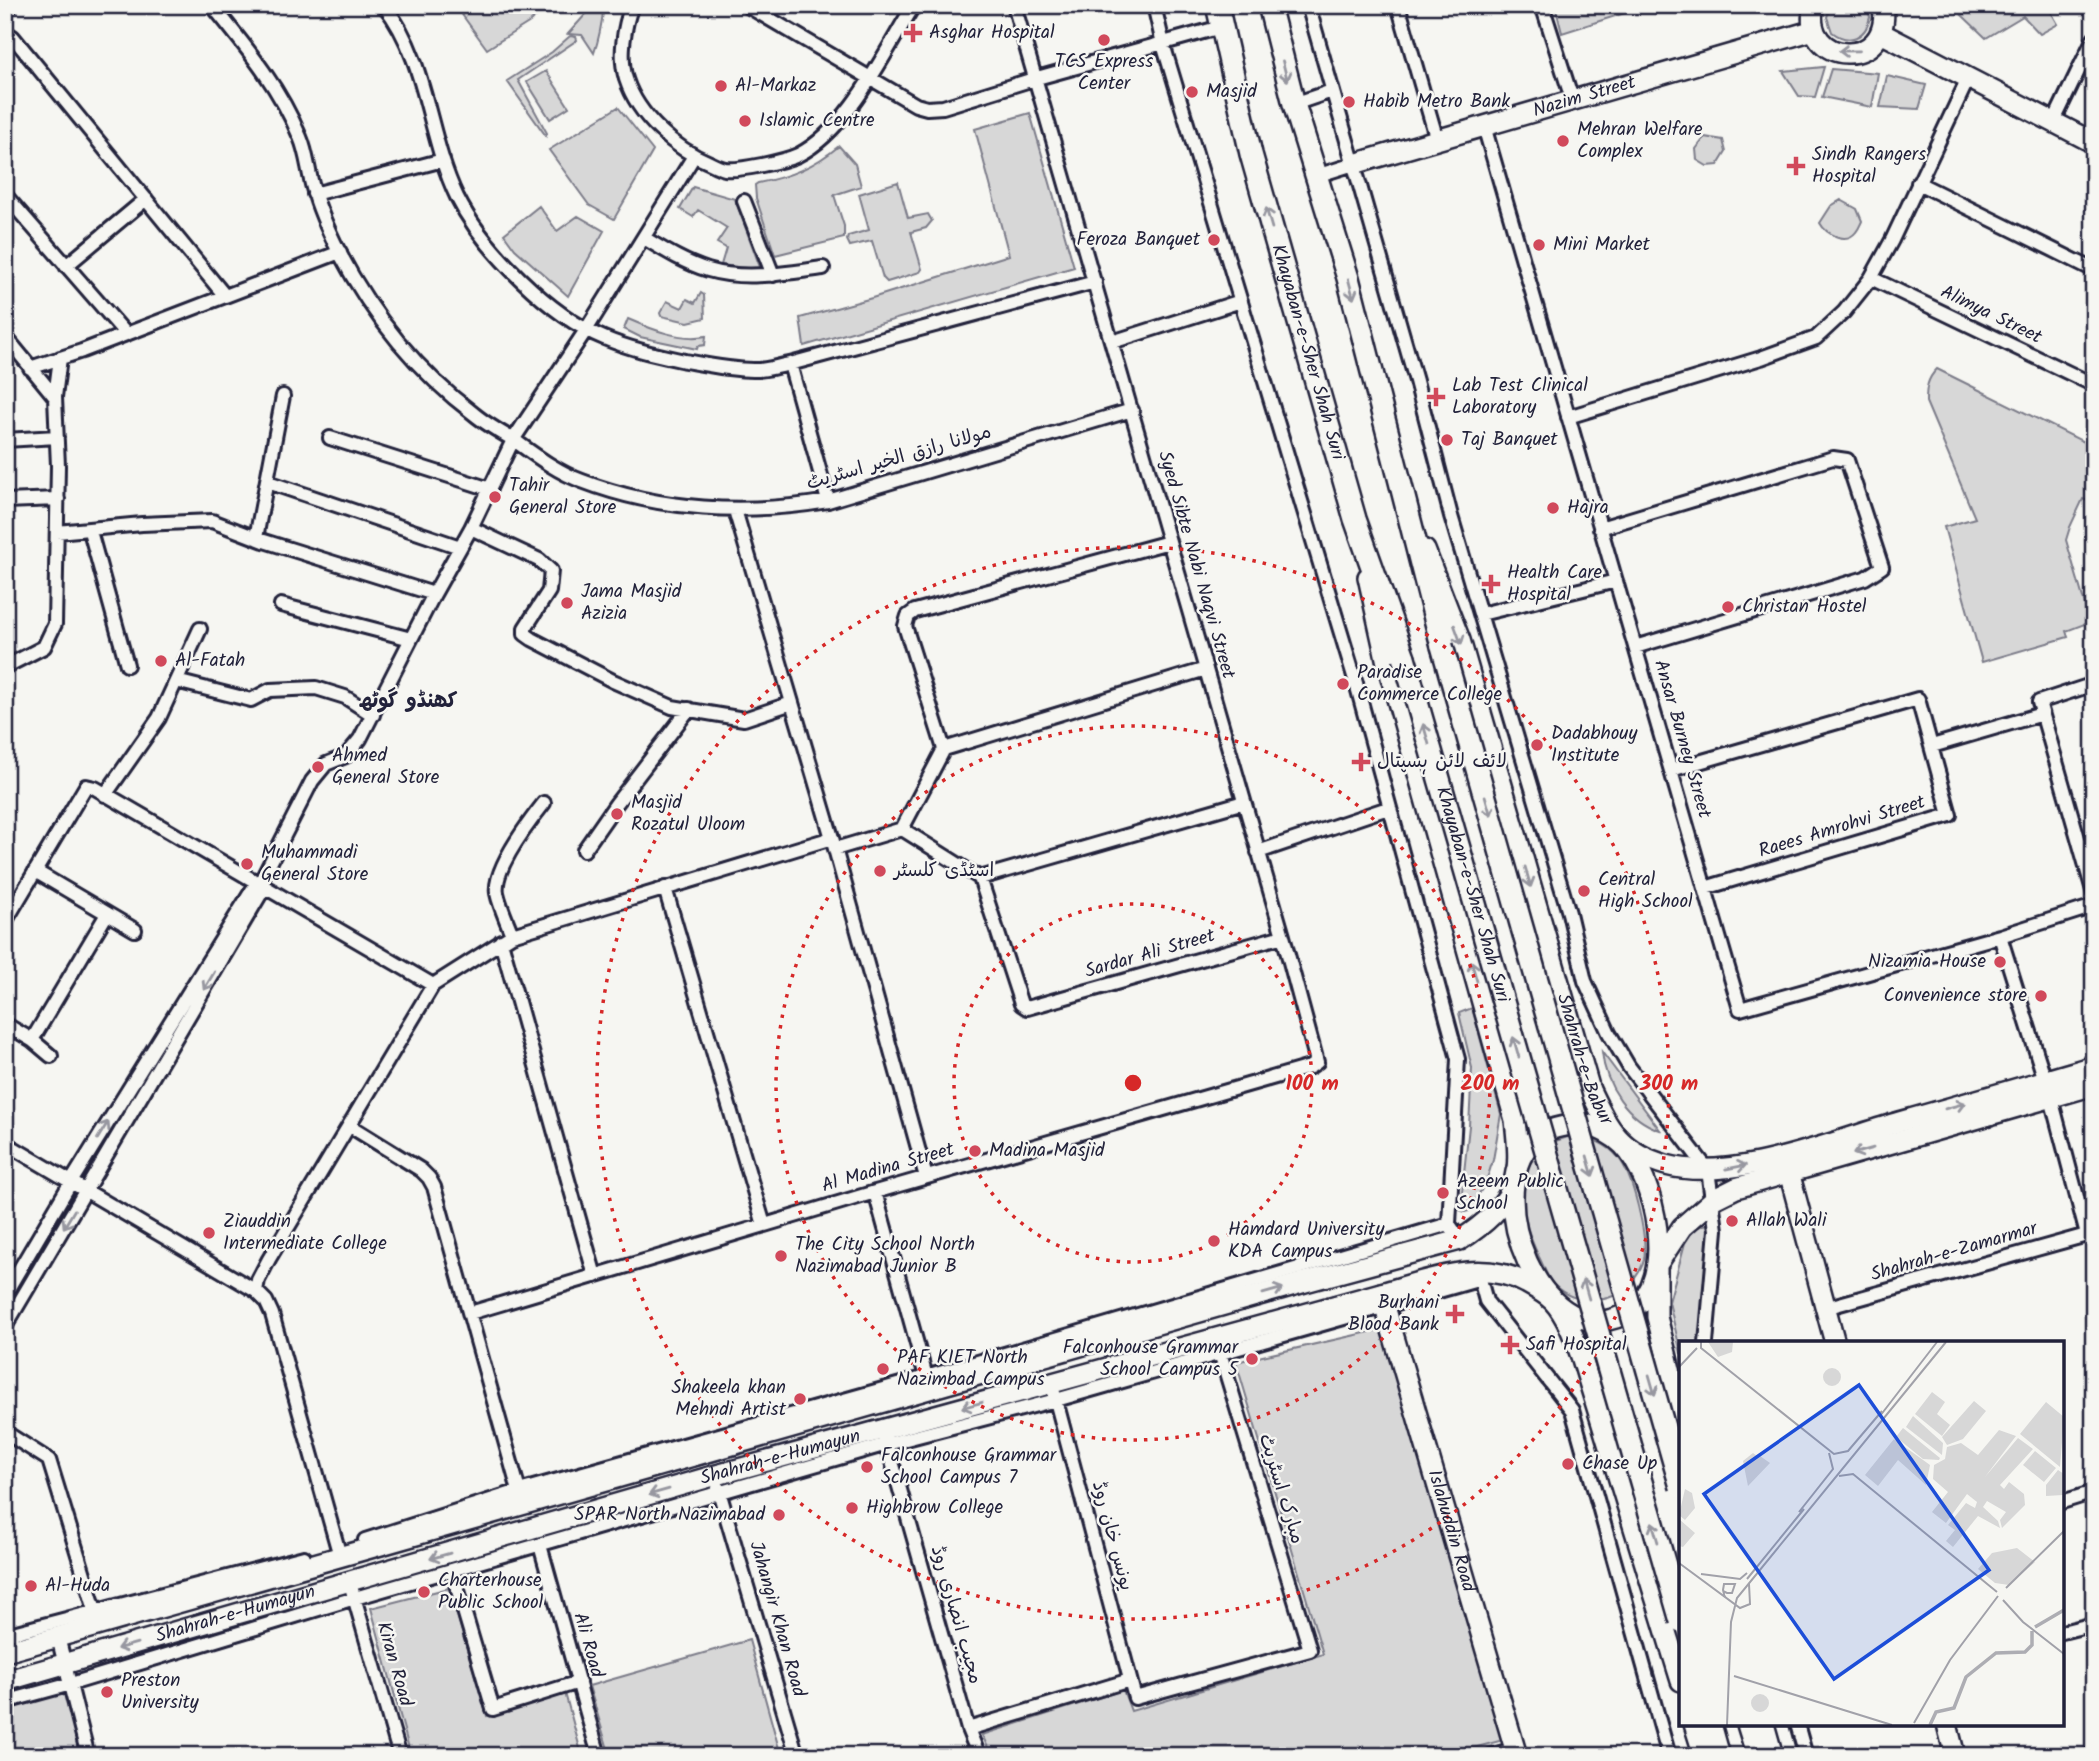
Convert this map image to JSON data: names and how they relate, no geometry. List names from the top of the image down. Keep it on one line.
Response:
{"streets":{"main road":["Nazim Street","Khayaban-e-Sher Shah Suri","Shahrah-e-Babur","Shahrah-e-Humayun","Islahuddin Road"],"street":["Alimya Street","مولانا رازق الخیر اسٹریٹ","Syed Sibte Nabi Naqvi Street","Ansar Burney Street","Raees Amrohvi Street","Sardar Ali Street","Al Madina Street","Shahrah-e-Zamarmar","مبارک اسٹریٹ","یونس خان روڈ","مجیب انصاری روڈ","Jahangir Khan Road","Ali Road","Kiran Road"]},"crossings":[["Nazim Street","Ansar Burney Street"],["Khayaban-e-Sher Shah Suri","Shahrah-e-Babur"],["مولانا رازق الخیر اسٹریٹ","Syed Sibte Nabi Naqvi Street"],["Syed Sibte Nabi Naqvi Street","Sardar Ali Street"],["Syed Sibte Nabi Naqvi Street","Al Madina Street"],["Ansar Burney Street","Raees Amrohvi Street"],["Shahrah-e-Babur","Shahrah-e-Humayun"],["Shahrah-e-Humayun","مبارک اسٹریٹ"],["Shahrah-e-Humayun","Islahuddin Road"],["Shahrah-e-Humayun","یونس خان روڈ"],["Shahrah-e-Humayun","مجیب انصاری روڈ"],["Shahrah-e-Humayun","Jahangir Khan Road"],["Shahrah-e-Humayun","Kiran Road"],["مبارک اسٹریٹ","یونس خان روڈ"]],"districts":["کھنڈو گوٹھ"],"places":{"health":["Asghar Hospital","Sindh Rangers Hospital","Lab Test Clinical Laboratory","Health Care Hospital","لائف لائن ہسپتال","Burhani Blood Bank","Safi Hospital"],"other":["TCS Express Center","Al-Markaz","Masjid","Habib Metro Bank","Islamic Centre","Mehran Welfare Complex","Feroza Banquet","Mini Market","Taj Banquet","Tahir General Store","Hajra","Jama Masjid Azizia","Christan Hostel","Al-Fatah","Paradise Commerce College","Dadabhouy Institute","Ahmed General Store","Masjid Rozatul Uloom","Muhammadi General Store","اسٹڈی کلسٹر","Central High School","Nizamia House","Convenience store","Madina Masjid","Azeem Public School","Allah Wali","Ziauddin Intermediate College","Hamdard University KDA Campus","The City School North Nazimabad Junior B","Falconhouse Grammar School Campus 5","PAF KIET North Nazimbad Campus","Shakeela khan Mehndi Artist","Chase Up","Falconhouse Grammar School Campus 7","Highbrow College","SPAR North Nazimabad","Al-Huda","Charterhouse Public School","Preston University"]},"rings":["100 m","200 m","300 m"]}
